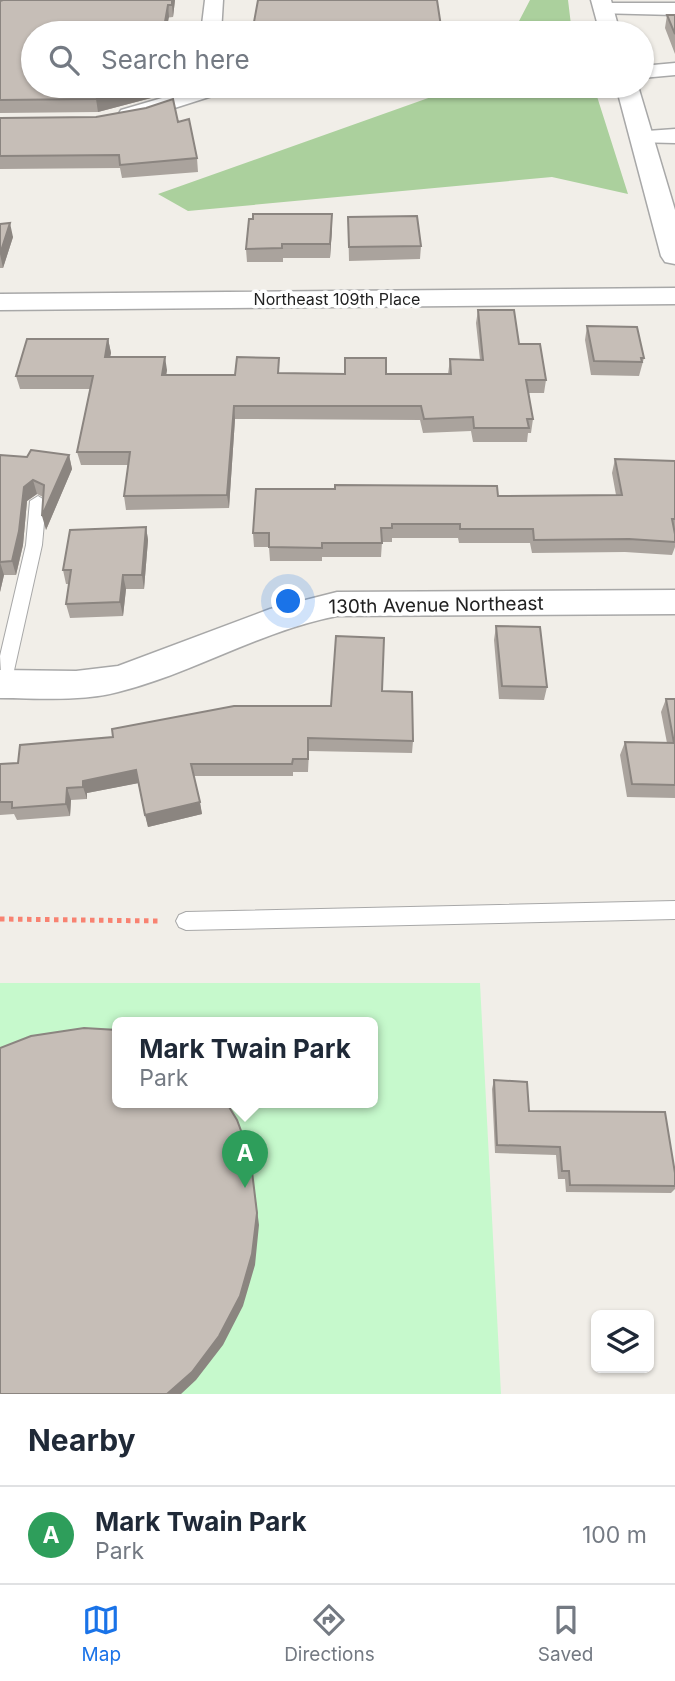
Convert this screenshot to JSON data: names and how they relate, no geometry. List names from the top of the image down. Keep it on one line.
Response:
{"streets":{"street":["Northeast 109th Place","130th Avenue Northeast"]},"page":{"search":"Search here","popup":["Mark Twain Park","Park"],"pins":"A","heading":"Nearby","list":[{"mark":"A","name":"Mark Twain Park","note":"Park","value":"100 m"}],"nav":["Map","Directions","Saved"]}}
